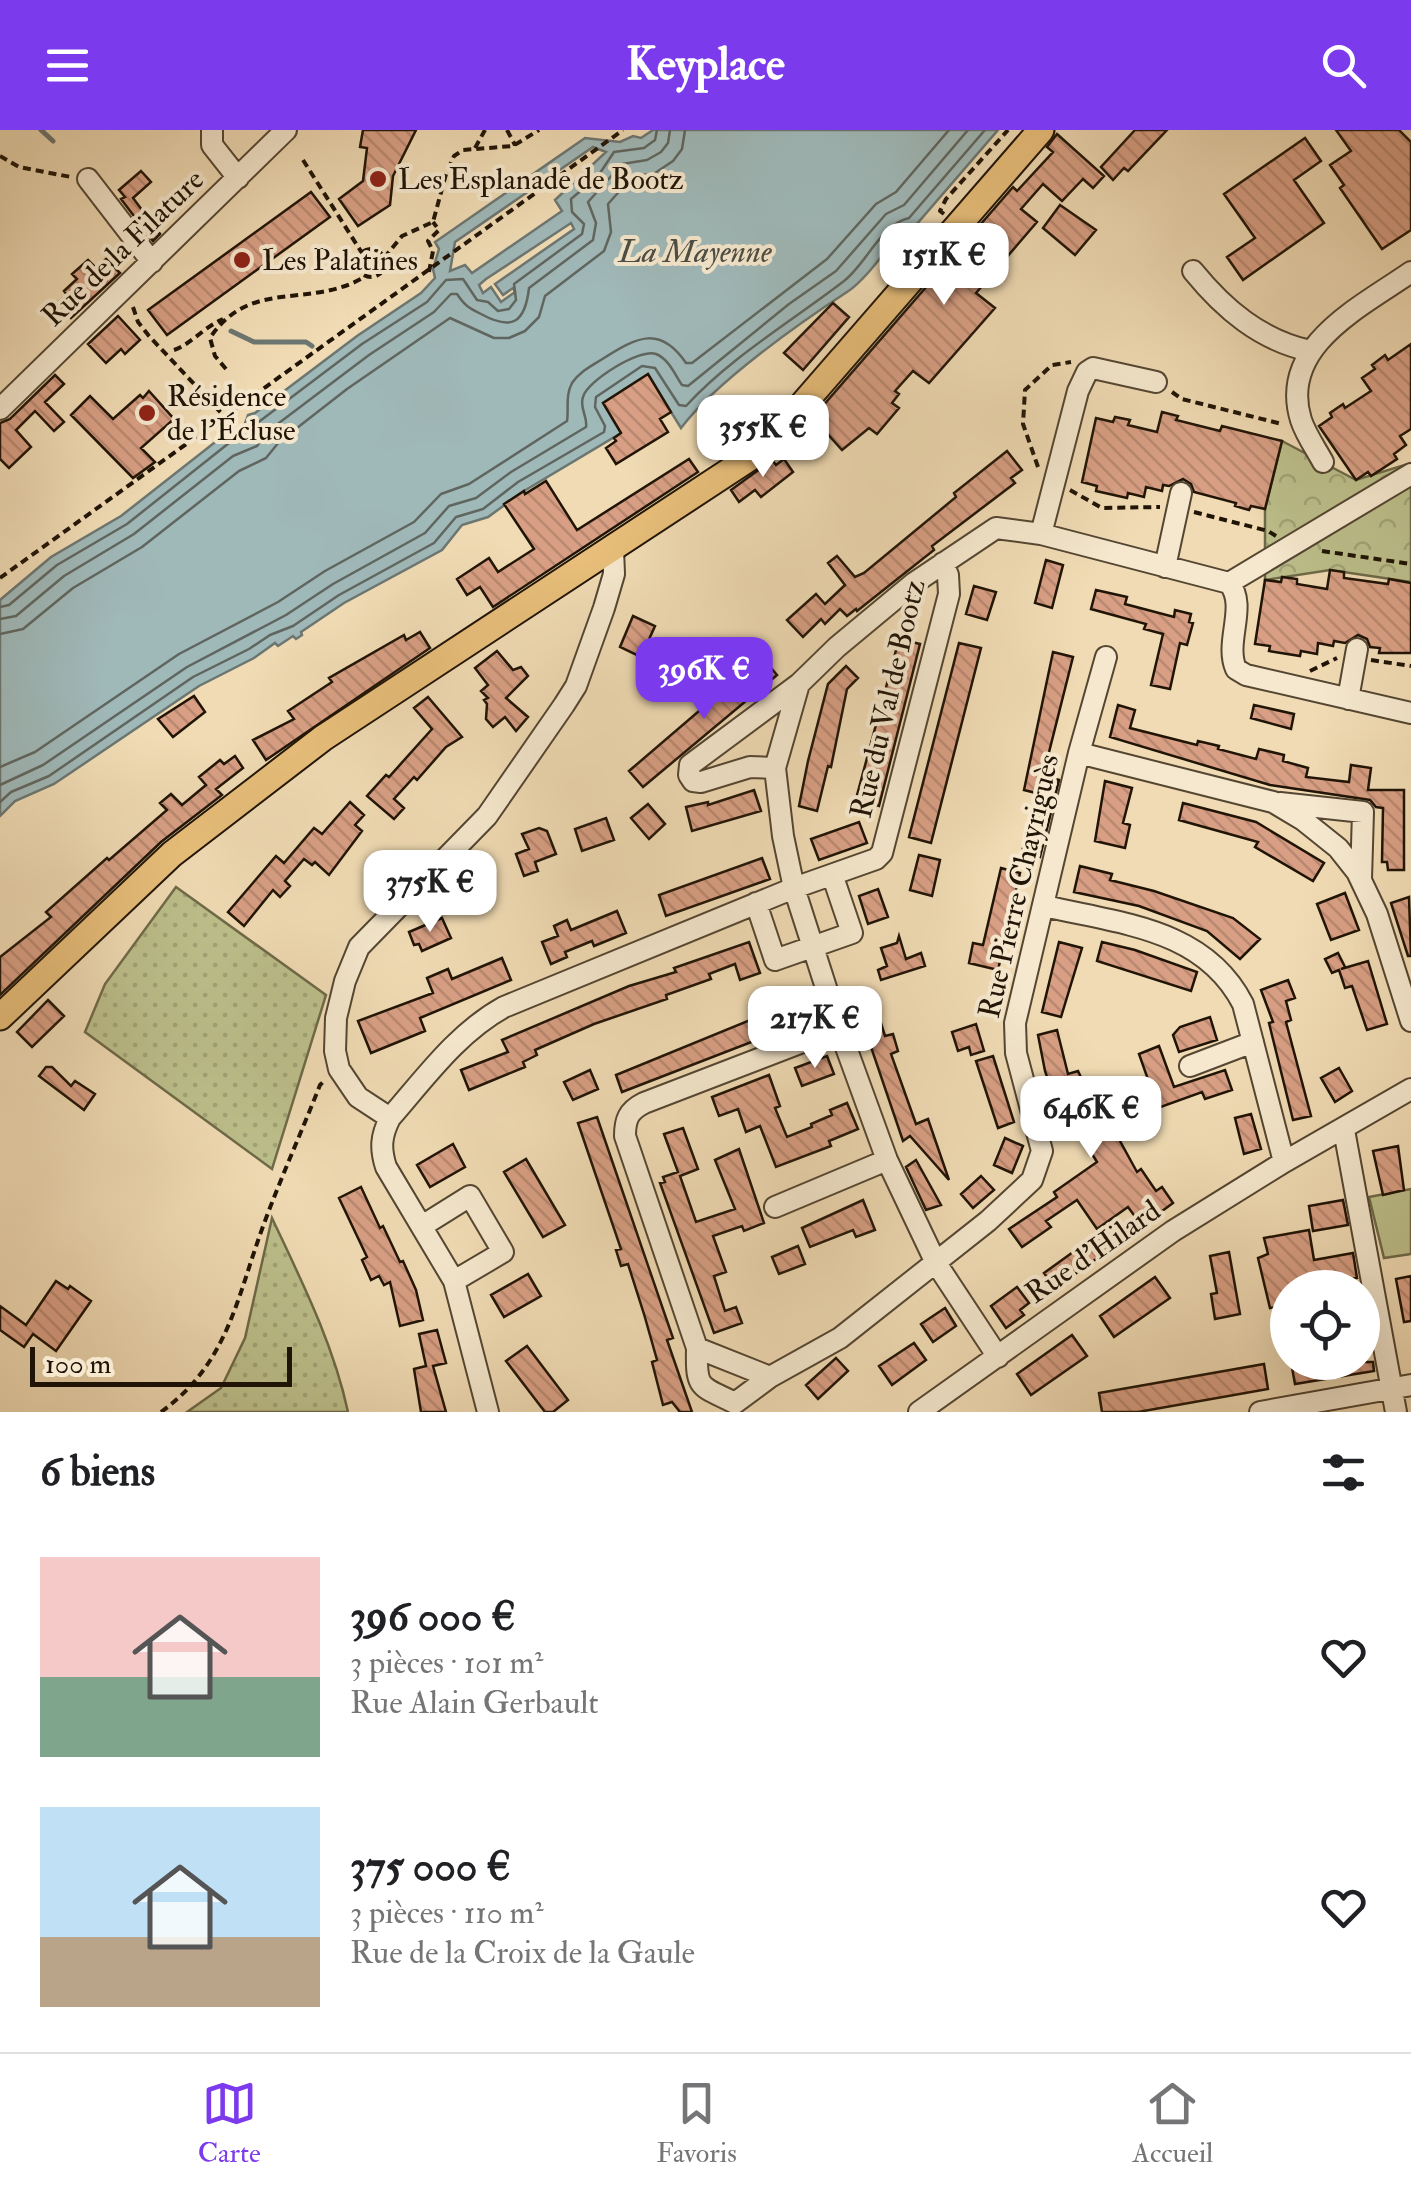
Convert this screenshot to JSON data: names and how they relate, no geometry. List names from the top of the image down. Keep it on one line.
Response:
{"streets":{"street":["Rue de la Filature","Rue du Val de Bootz","Rue Pierre Chayriguès","Rue d'Hilard"]},"water":["La Mayenne"],"places":["Les Esplanade de Bootz","Les Palatines","Résidence de l'Écluse"],"scale_bar":"100 m","page":{"header":"Keyplace","price":["151K €","355K €","396K €","375K €","217K €","646K €"],"scale":"100 m","heading":"6 biens","list":[{"name":"396 000 €","note":"3 pièces · 101 m² · Rue Alain Gerbault"},{"name":"375 000 €","note":"3 pièces · 110 m² · Rue de la Croix de la Gaule"}],"tabs":["Carte","Favoris","Accueil"]}}
